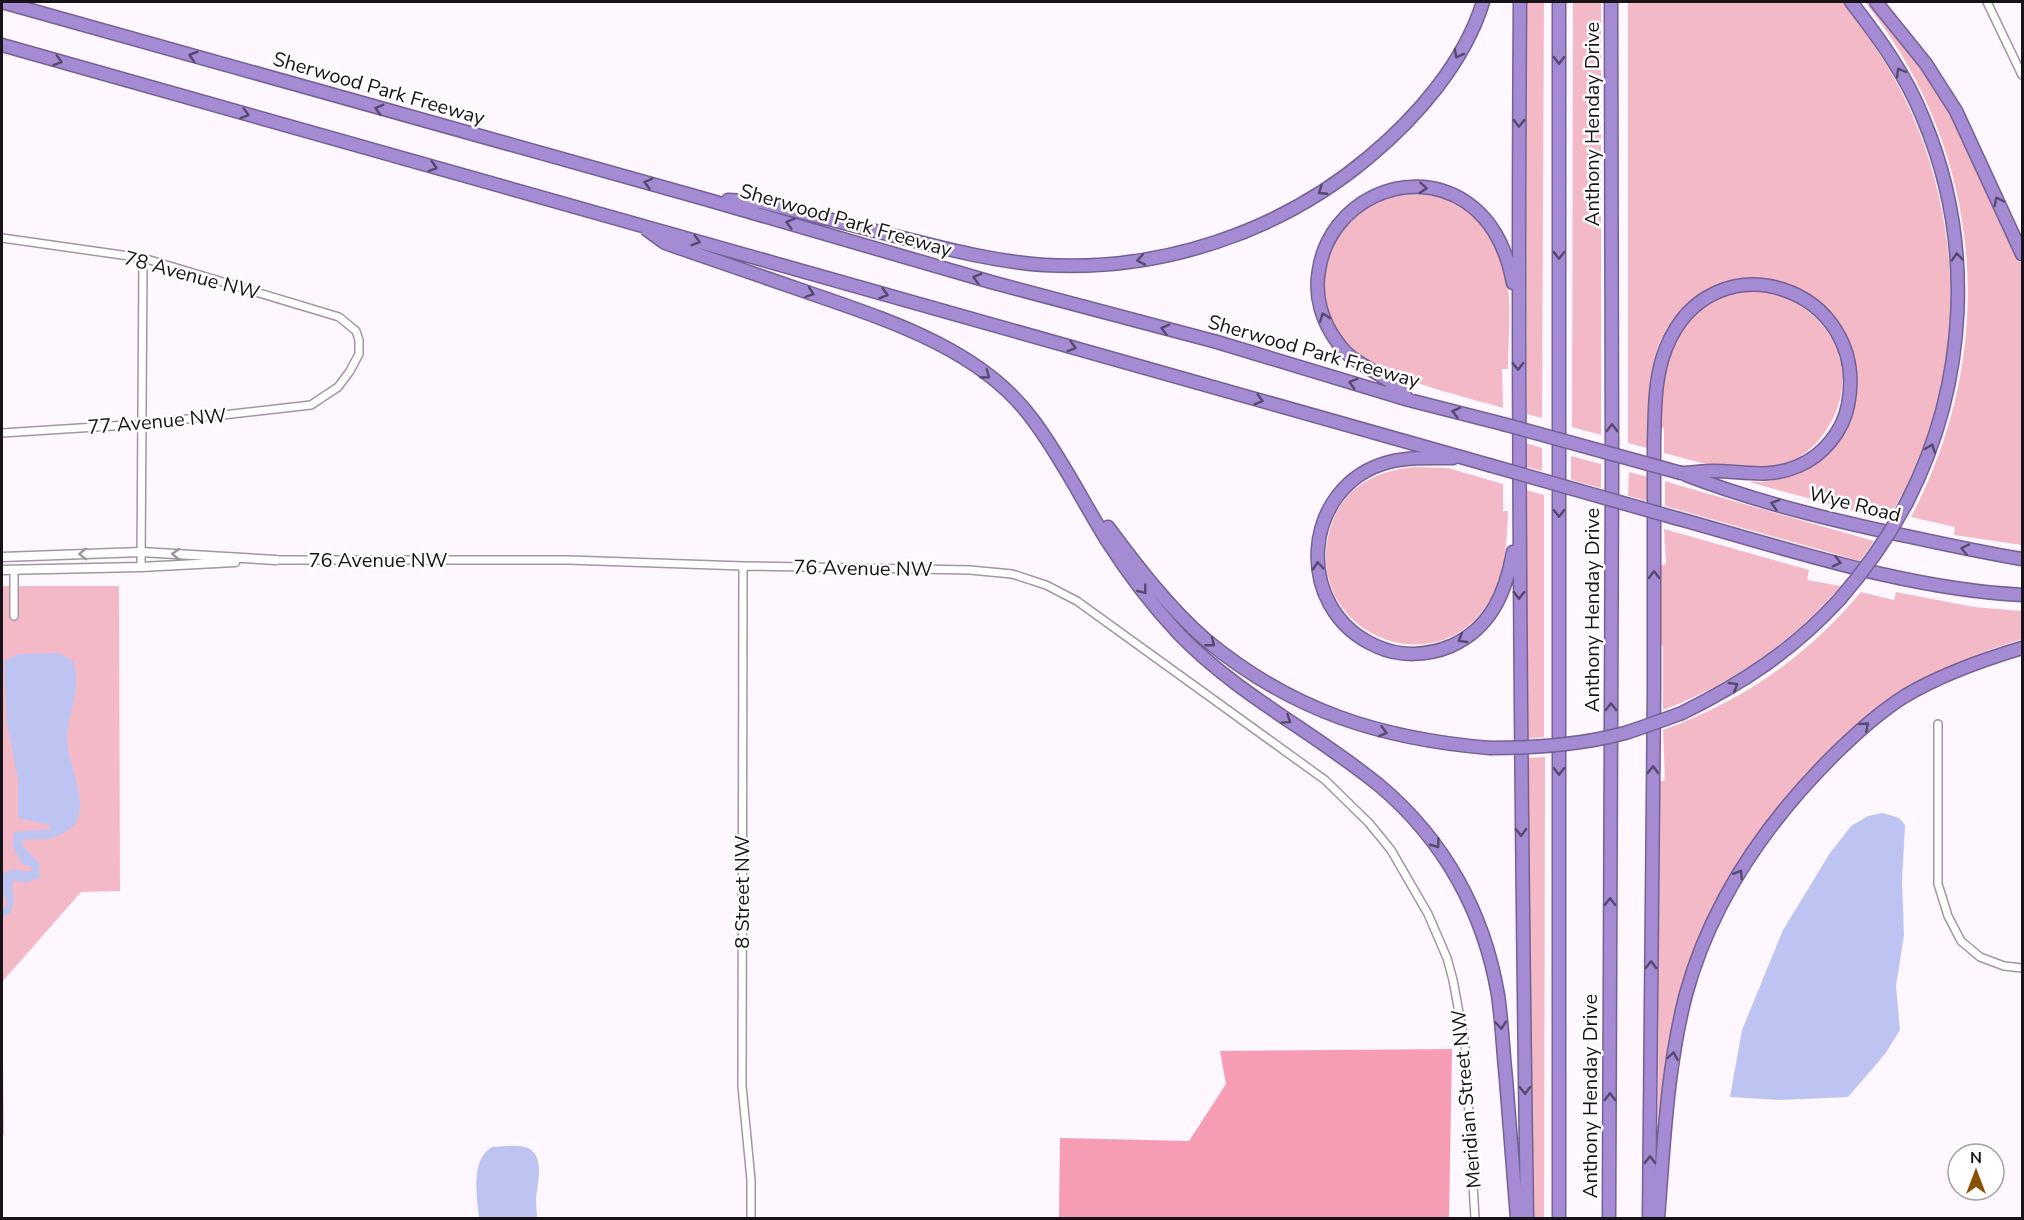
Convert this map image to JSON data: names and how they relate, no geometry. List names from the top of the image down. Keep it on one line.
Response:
{"streets":{"highway":["Sherwood Park Freeway","Anthony Henday Drive","Wye Road"],"street":["78 Avenue NW","77 Avenue NW","76 Avenue NW","8 Street NW","Meridian Street NW"]},"crossings":[["Sherwood Park Freeway","Wye Road"],["78 Avenue NW","77 Avenue NW"],["76 Avenue NW","8 Street NW"],["76 Avenue NW","Meridian Street NW"]],"north":"top"}
